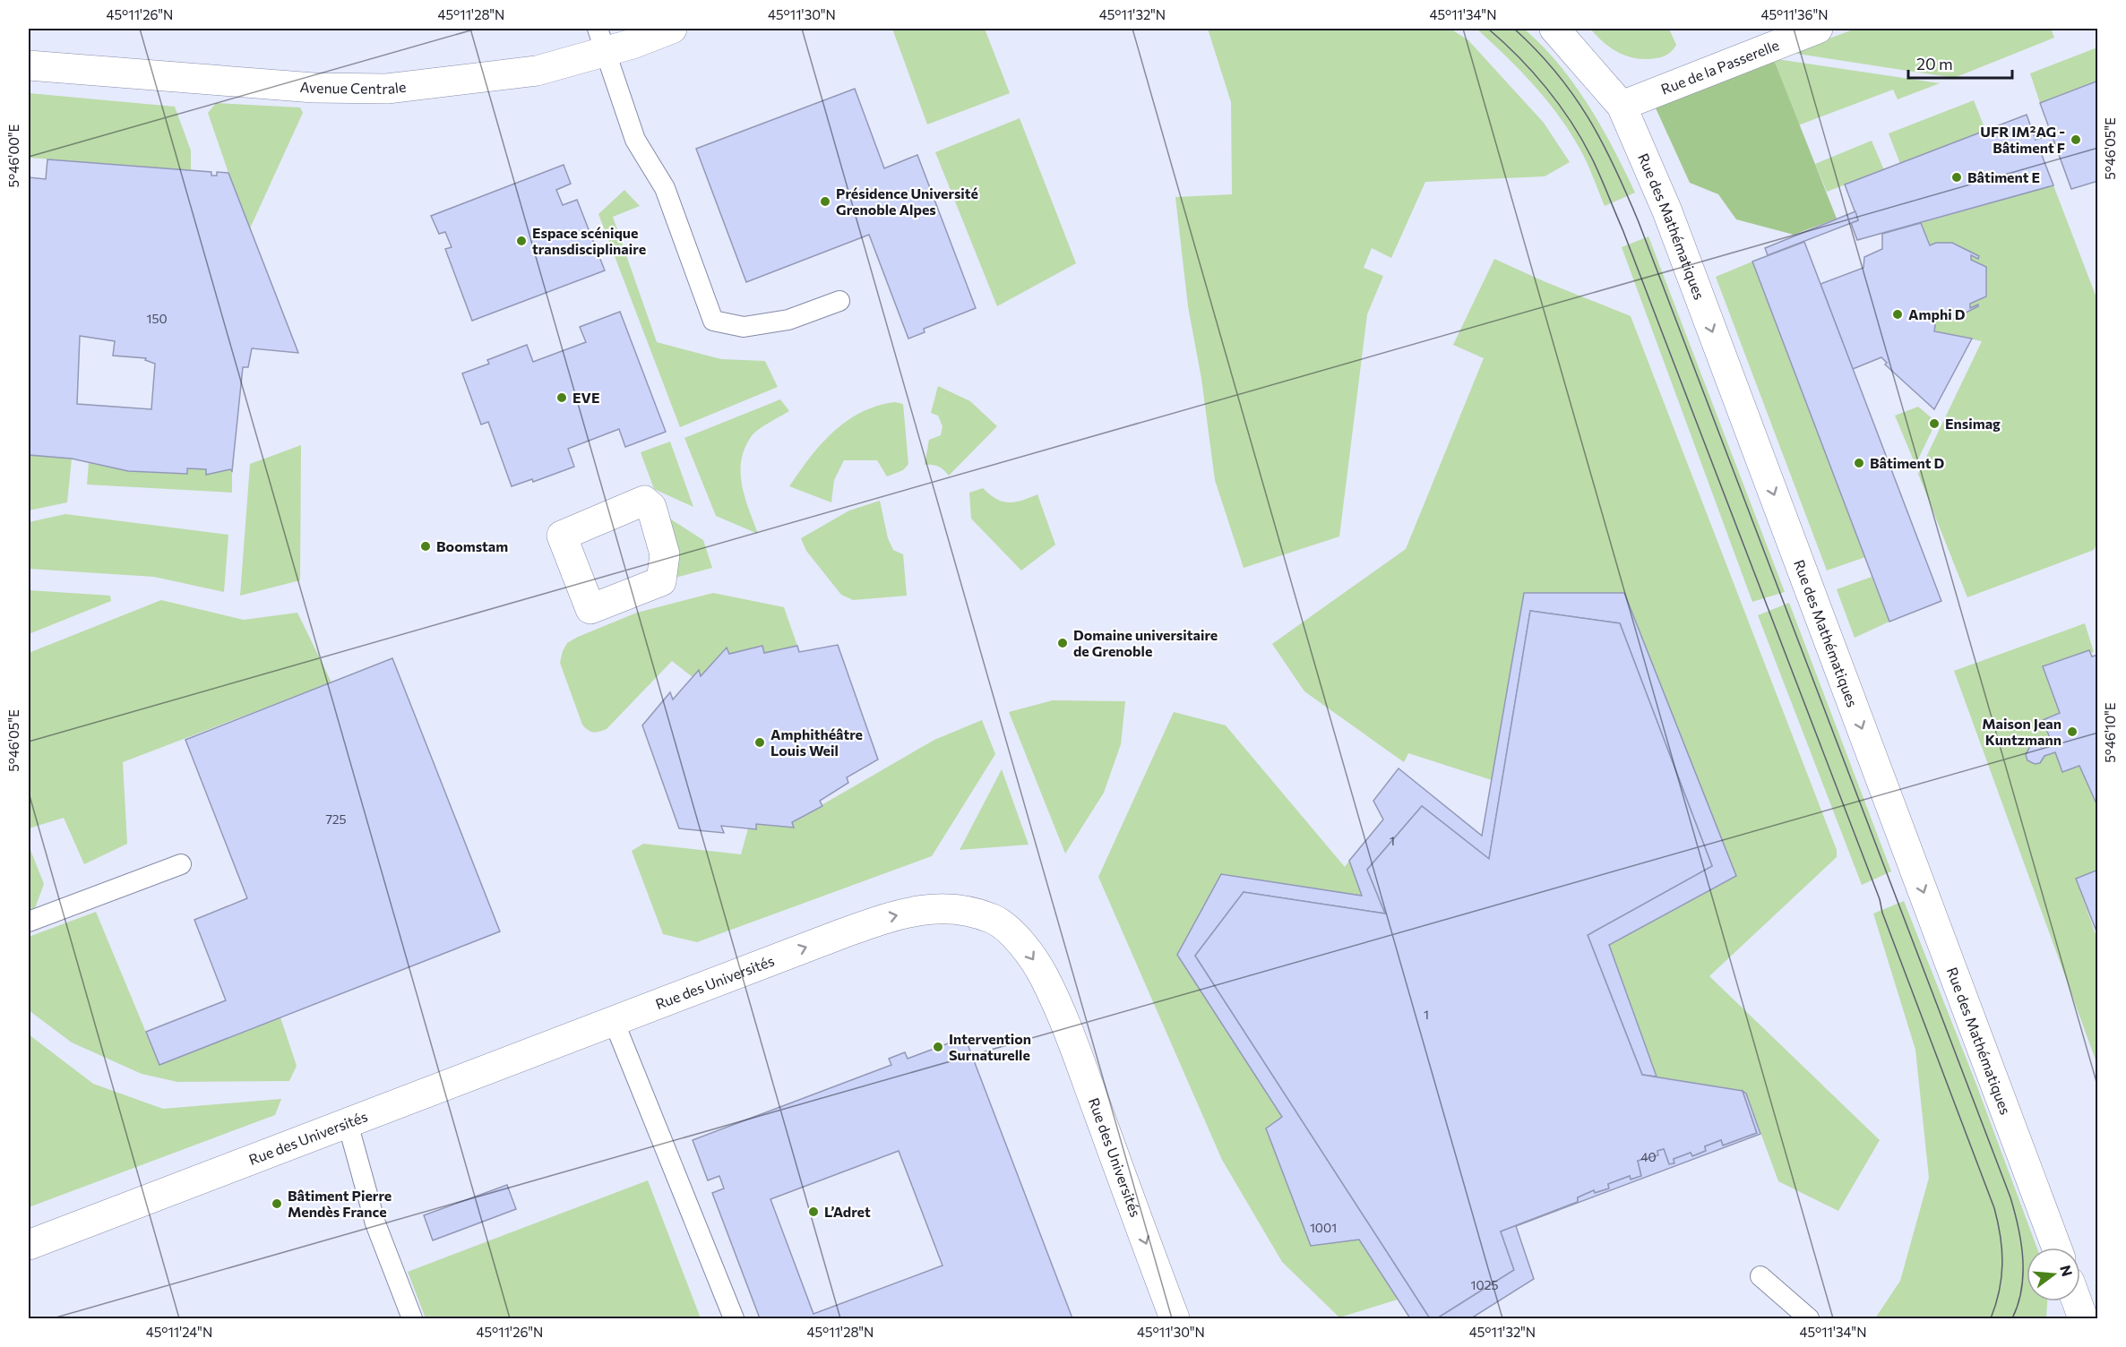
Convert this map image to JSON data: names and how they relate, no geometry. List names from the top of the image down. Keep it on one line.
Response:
{"streets":{"street":["Rue de la Passerelle","Avenue Centrale","Rue des Mathématiques","Rue des Universités"]},"crossings":[["Rue de la Passerelle","Rue des Mathématiques"]],"one_way":["Rue des Mathématiques"],"places":["UFR IM²AG - Bâtiment F","Bâtiment E","Présidence Université Grenoble Alpes","Espace scénique transdisciplinaire","Amphi D","EVE","Ensimag","Bâtiment D","Boomstam","Domaine universitaire de Grenoble","Maison Jean Kuntzmann","Amphithéâtre Louis Weil","Intervention Surnaturelle","Bâtiment Pierre Mendès France","L’Adret"],"house_numbers":["150","725","1","1","40","1001","1025"],"scale_bar":"20 m","north":"right","coordinates":["45°11'26\"N","45°11'28\"N","45°11'30\"N","45°11'32\"N","45°11'34\"N","45°11'36\"N","5°46'05\"E","5°46'00\"E","5°46'10\"E","45°11'24\"N"]}
